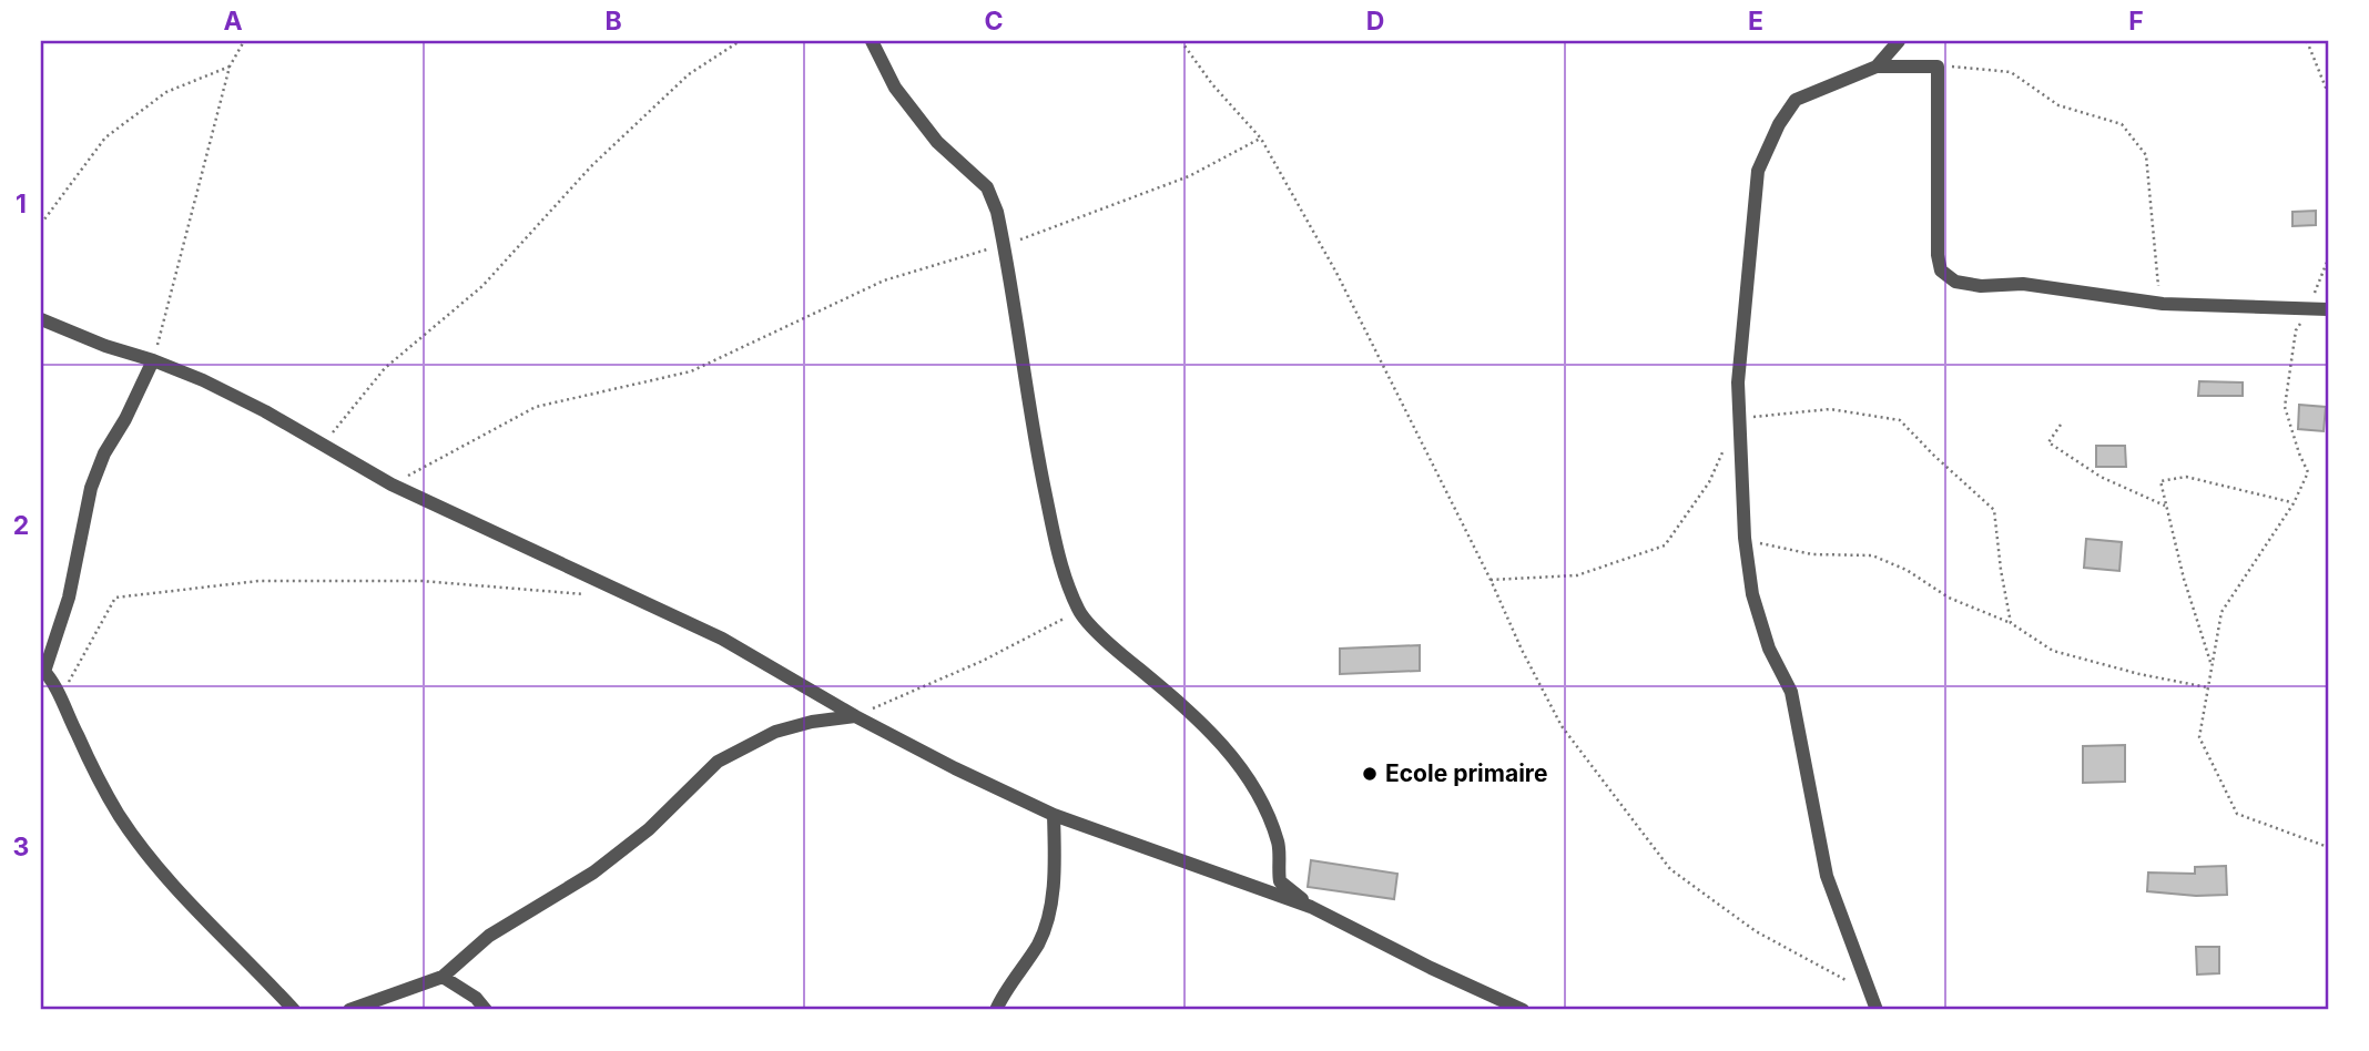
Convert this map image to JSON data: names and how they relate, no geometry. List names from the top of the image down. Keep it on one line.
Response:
{"places":["Ecole primaire"],"grid":{"columns":["A","B","C","D","E","F"],"rows":["1","2","3"]}}
